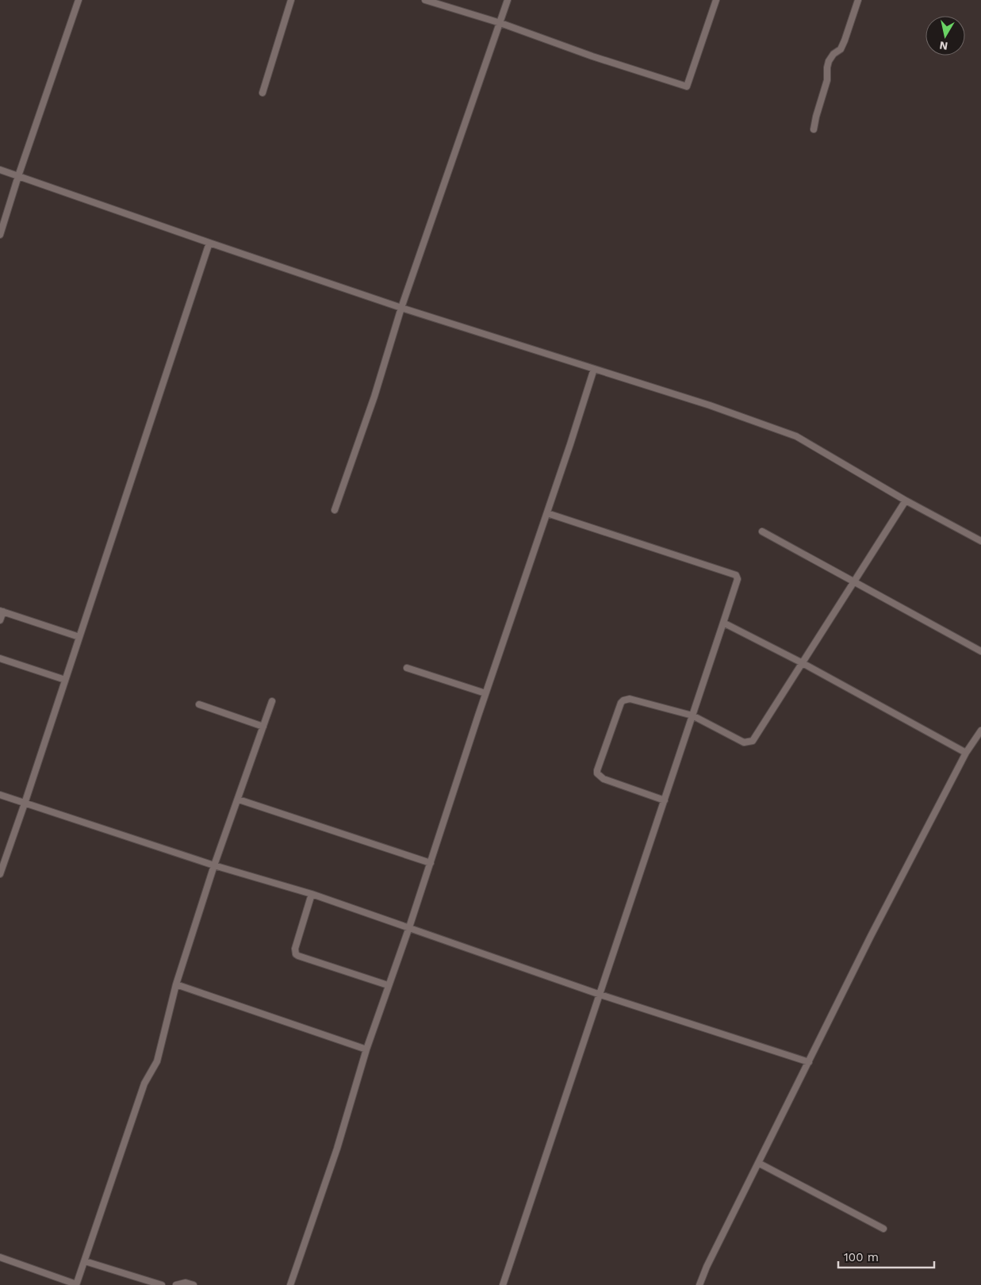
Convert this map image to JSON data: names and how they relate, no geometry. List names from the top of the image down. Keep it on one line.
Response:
{"scale_bar":"100 m","north":"bottom"}
